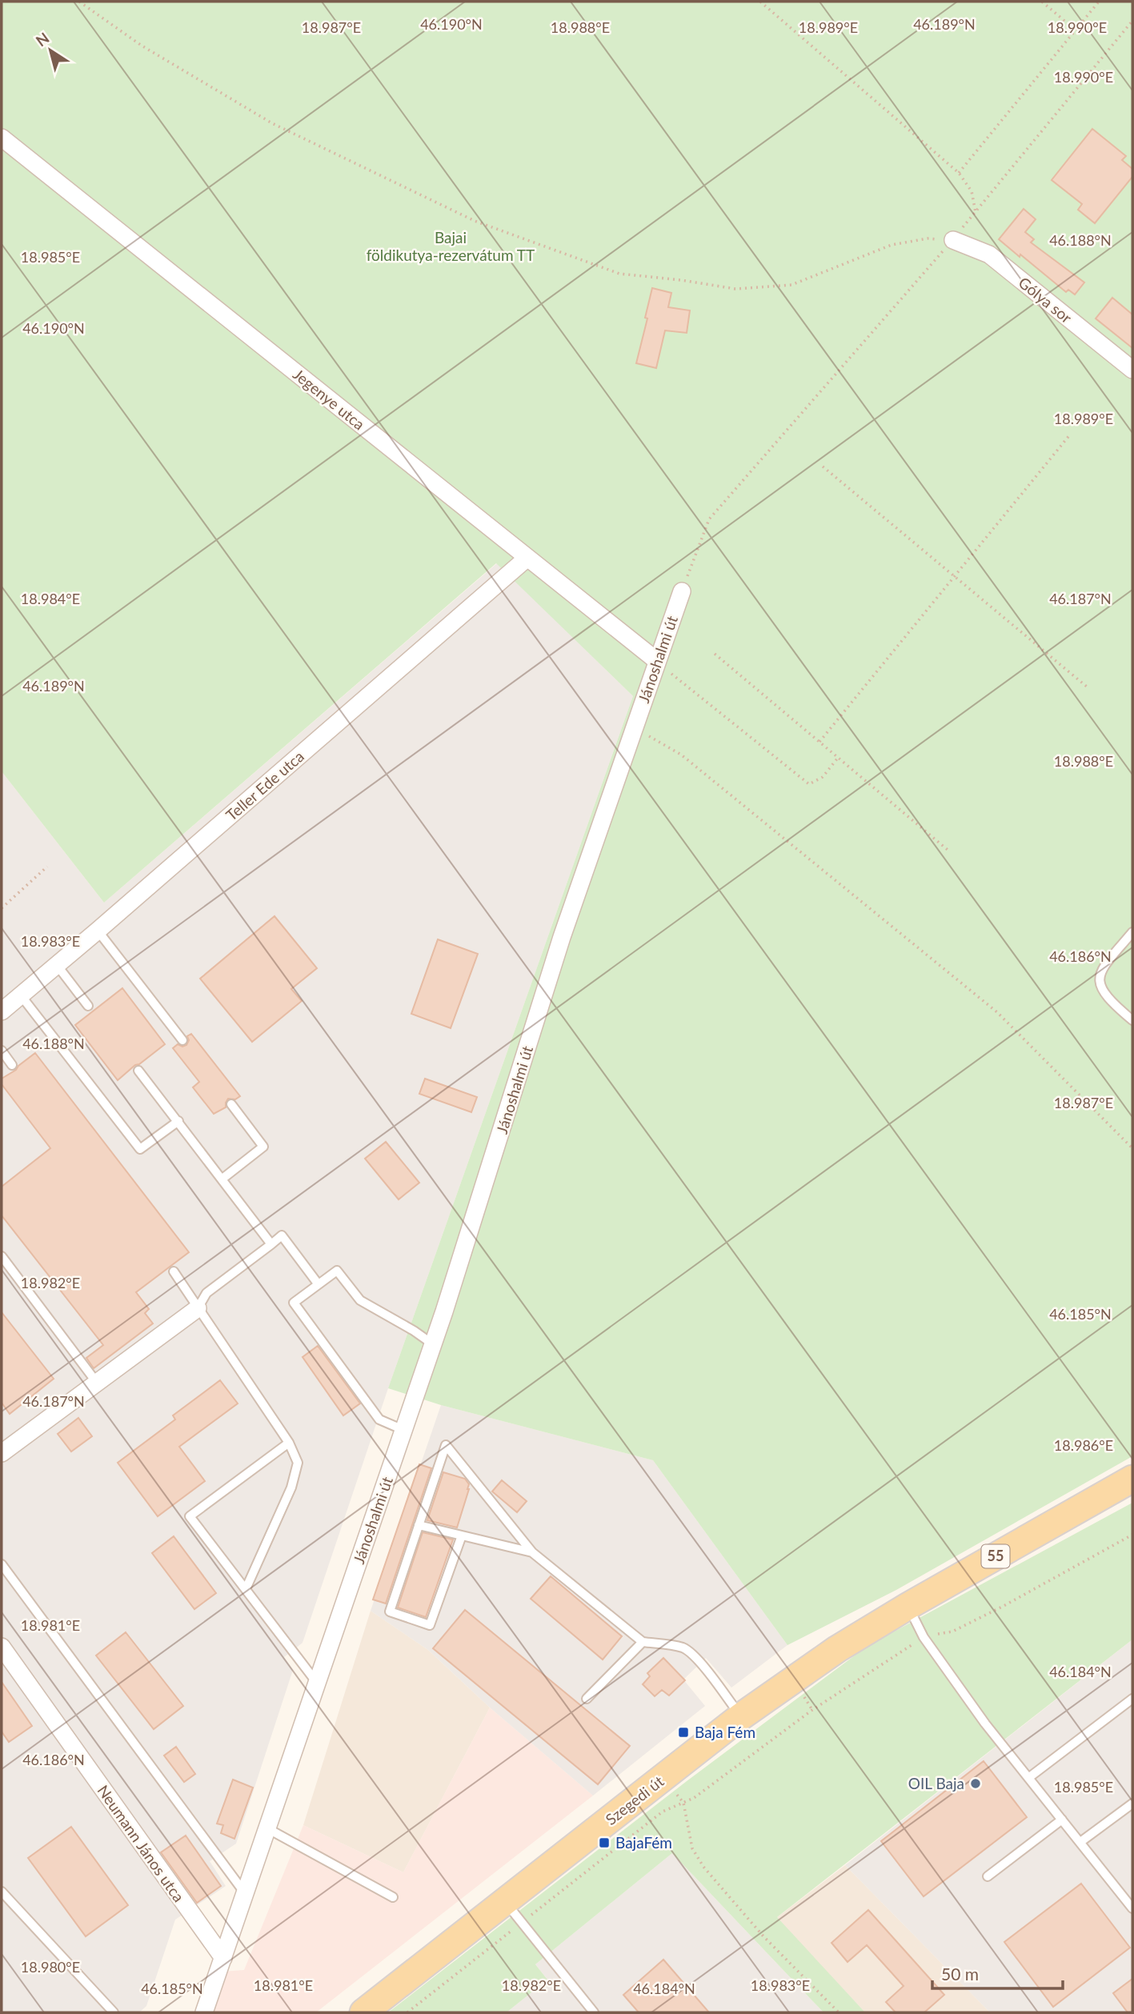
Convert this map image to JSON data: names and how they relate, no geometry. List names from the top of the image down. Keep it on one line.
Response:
{"streets":{"main road":["55","Szegedi út"],"street":["Gólya sor","Jegenye utca","Jánoshalmi út","Teller Ede utca","Neumann János utca"]},"crossings":[["Jegenye utca","Jánoshalmi út"],["Jegenye utca","Teller Ede utca"],["Jánoshalmi út","Neumann János utca"],["55","Szegedi út"]],"parks":["Bajai földikutya-rezervátum TT"],"places":{"transit":["Baja Fém","BajaFém"],"other":["OIL Baja"]},"scale_bar":"50 m","north":"top left","coordinates":["46.190°N","46.189°N","18.987°E","18.988°E","18.989°E","18.990°E","46.188°N","18.985°E","46.187°N","18.984°E","18.983°E","46.186°N","18.982°E","46.185°N","18.986°E","18.981°E","46.184°N","18.980°E"]}
